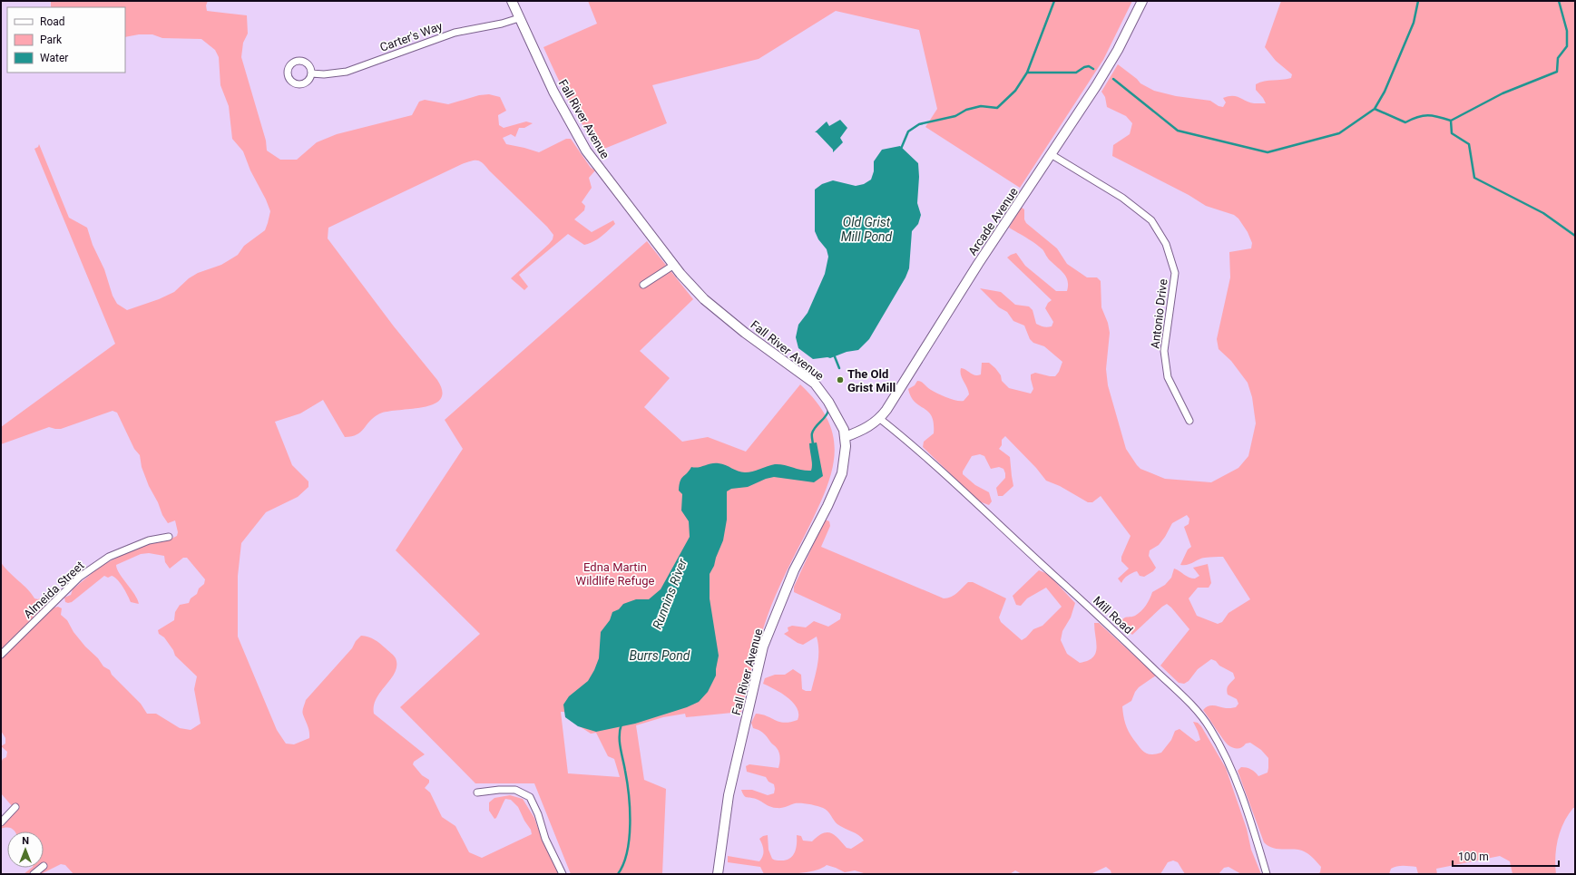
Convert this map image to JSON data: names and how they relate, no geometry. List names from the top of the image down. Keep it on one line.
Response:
{"streets":{"main road":["Fall River Avenue","Arcade Avenue"],"street":["Carter's Way","Antonio Drive","Almeida Street","Mill Road"]},"crossings":[["Carter's Way","Fall River Avenue"],["Fall River Avenue","Arcade Avenue"],["Arcade Avenue","Antonio Drive"],["Arcade Avenue","Mill Road"]],"water":["Old Grist Mill Pond","Runnins River","Burrs Pond"],"parks":["Edna Martin Wildlife Refuge"],"places":["The Old Grist Mill"],"legend":["Road","Park","Water"],"scale_bar":"100 m","north":"top"}
